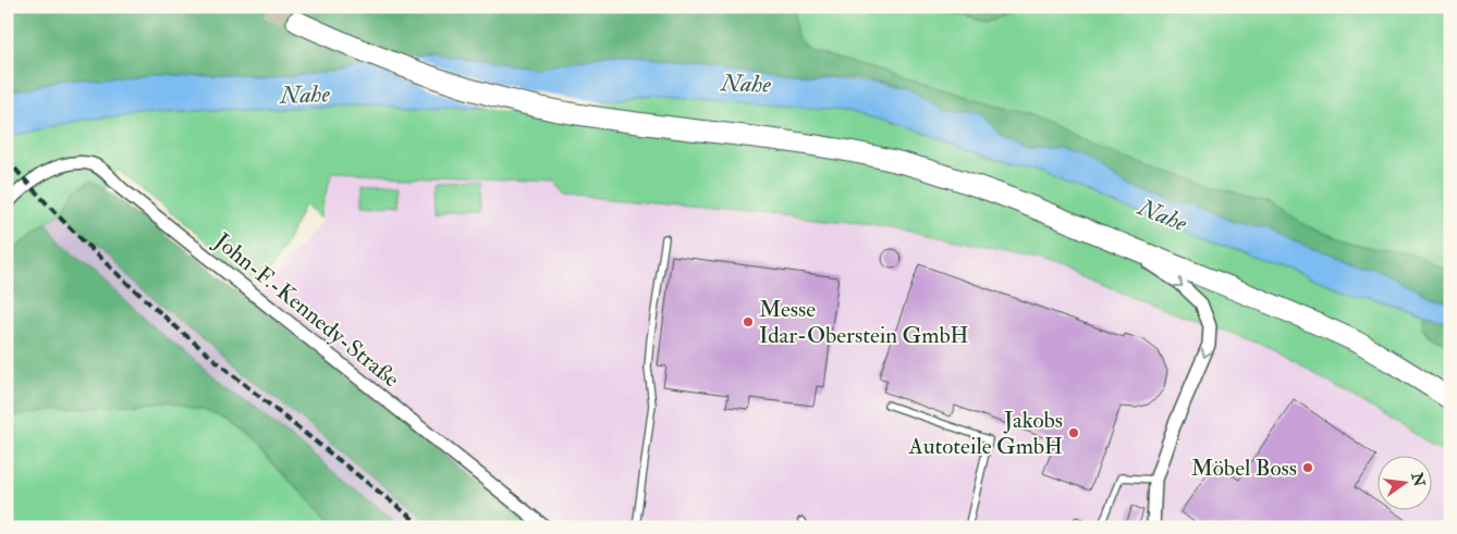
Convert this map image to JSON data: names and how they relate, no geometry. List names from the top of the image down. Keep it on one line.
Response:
{"streets":{"street":["John-F.-Kennedy-Straße"]},"water":["Nahe"],"places":["Messe Idar-Oberstein GmbH","Jakobs Autoteile GmbH","Möbel Boss"],"north":"right"}
